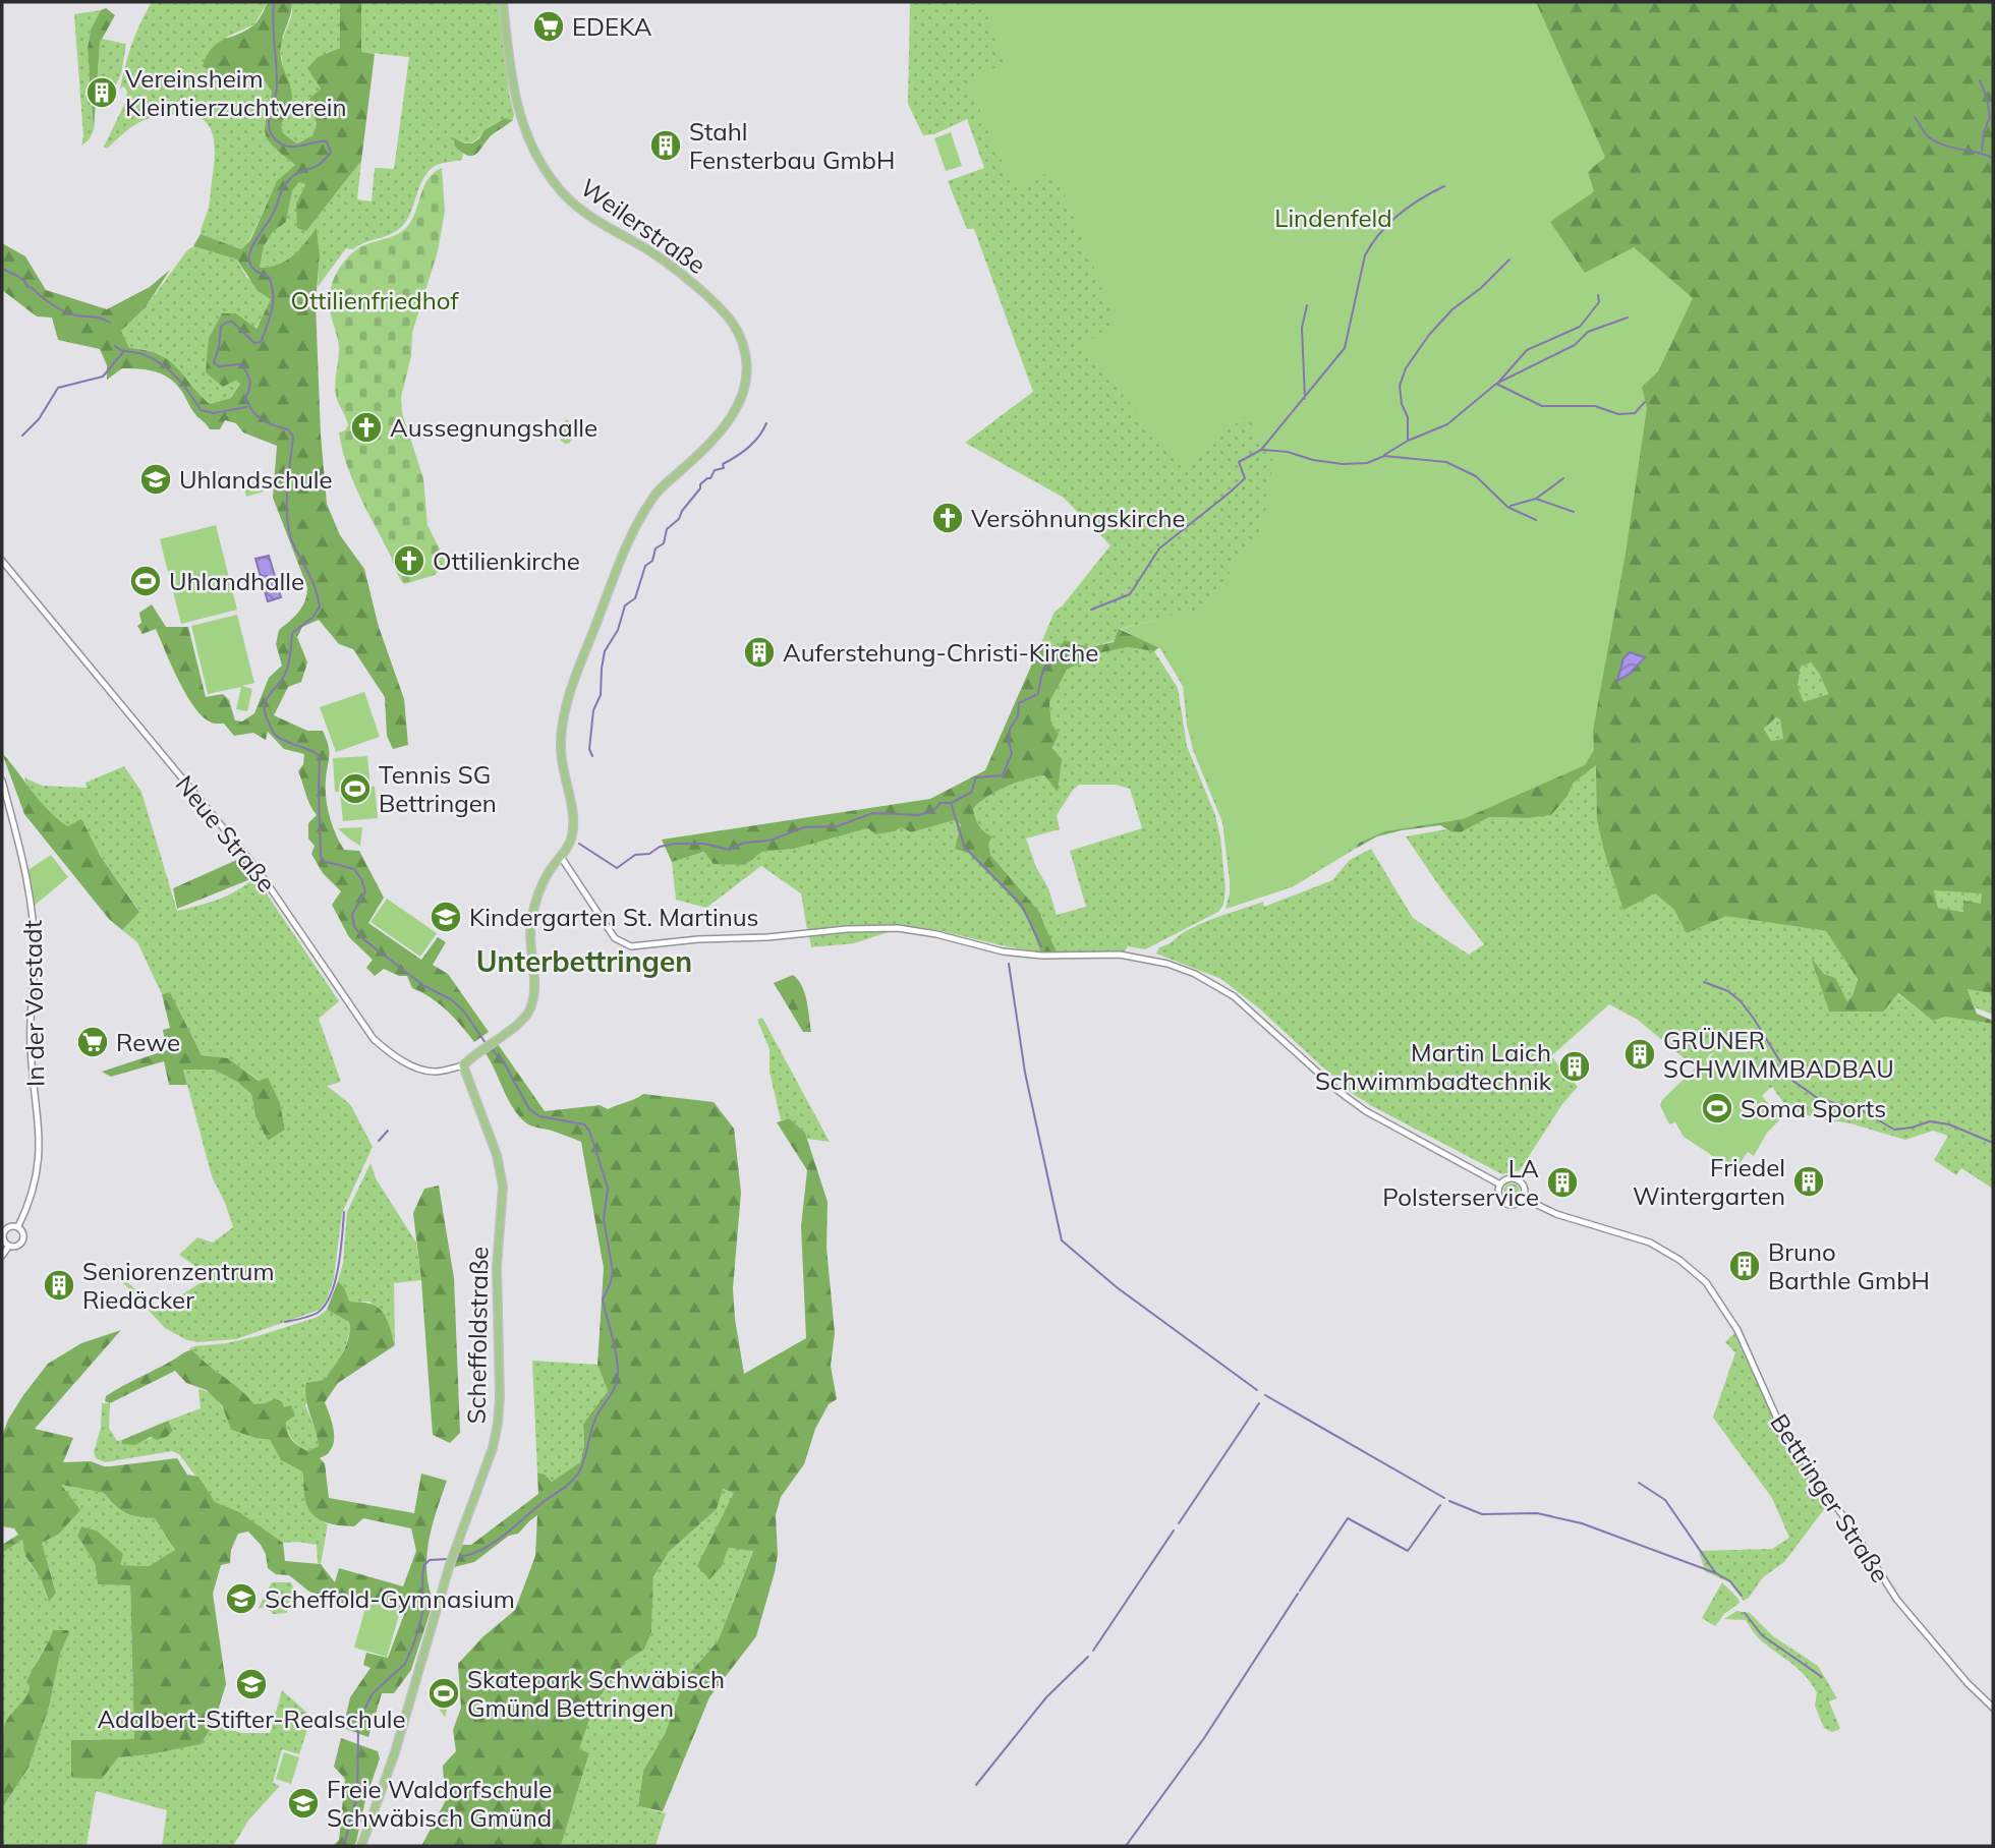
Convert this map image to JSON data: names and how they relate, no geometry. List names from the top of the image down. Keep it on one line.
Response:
{"streets":{"main road":["Weilerstraße","Scheffoldstraße"],"street":["Neue Straße","In der Vorstadt","Bettringer Straße"]},"crossings":[["Weilerstraße","Neue Straße"],["Weilerstraße","Scheffoldstraße"],["Neue Straße","Scheffoldstraße"]],"districts":["Unterbettringen"],"parks":["Lindenfeld","Ottilienfriedhof"],"places":{"supermarket":["EDEKA","Rewe"],"building":["Vereinsheim Kleintierzuchtverein","Stahl Fensterbau GmbH","Auferstehung-Christi-Kirche","GRÜNER SCHWIMMBADBAU","Martin Laich Schwimmbadtechnik","Friedel Wintergarten","LA Polsterservice","Bruno Barthle GmbH","Seniorenzentrum Riedäcker"],"church":["Aussegnungshalle","Versöhnungskirche","Ottilienkirche"],"school or university":["Uhlandschule","Kindergarten St. Martinus","Scheffold-Gymnasium","Adalbert-Stifter-Realschule","Freie Waldorfschule Schwäbisch Gmünd"],"sports":["Uhlandhalle","Tennis SG Bettringen","Soma Sports","Skatepark Schwäbisch Gmünd Bettringen"]}}
